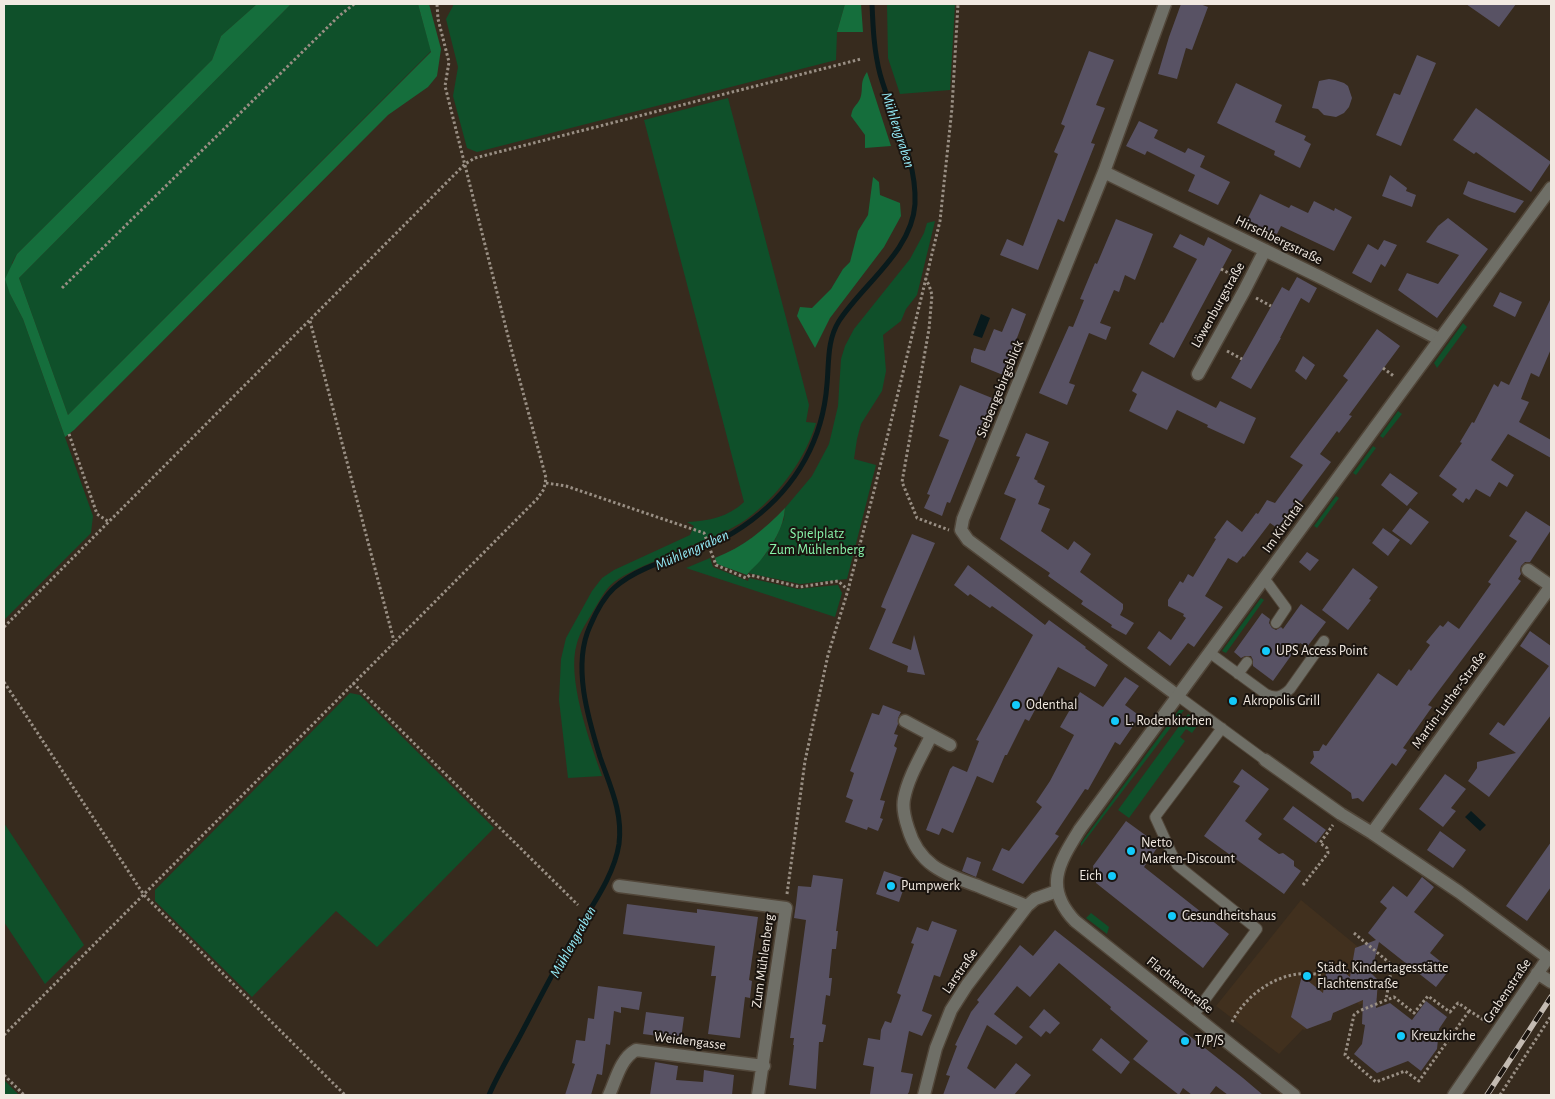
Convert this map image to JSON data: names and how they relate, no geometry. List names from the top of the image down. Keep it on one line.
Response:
{"streets":{"street":["Hirschbergstraße","Löwenburgstraße","Siebengebirgsblick","Im Kirchtal","Martin-Luther-Straße","Zum Mühlenberg","Larstraße","Flachtenstraße","Grabenstraße","Weidengasse"]},"crossings":[["Hirschbergstraße","Löwenburgstraße"],["Hirschbergstraße","Siebengebirgsblick"],["Hirschbergstraße","Im Kirchtal"],["Siebengebirgsblick","Im Kirchtal"],["Im Kirchtal","Larstraße"],["Im Kirchtal","Flachtenstraße"],["Zum Mühlenberg","Weidengasse"],["Larstraße","Flachtenstraße"]],"water":["Mühlengraben"],"parks":["Spielplatz Zum Mühlenberg"],"places":["UPS Access Point","Akropolis Grill","Odenthal","L. Rodenkirchen","Netto Marken-Discount","Eich","Pumpwerk","Gesundheitshaus","Städt. Kindertagesstätte Flachtenstraße","Kreuzkirche","T/P/S"]}
